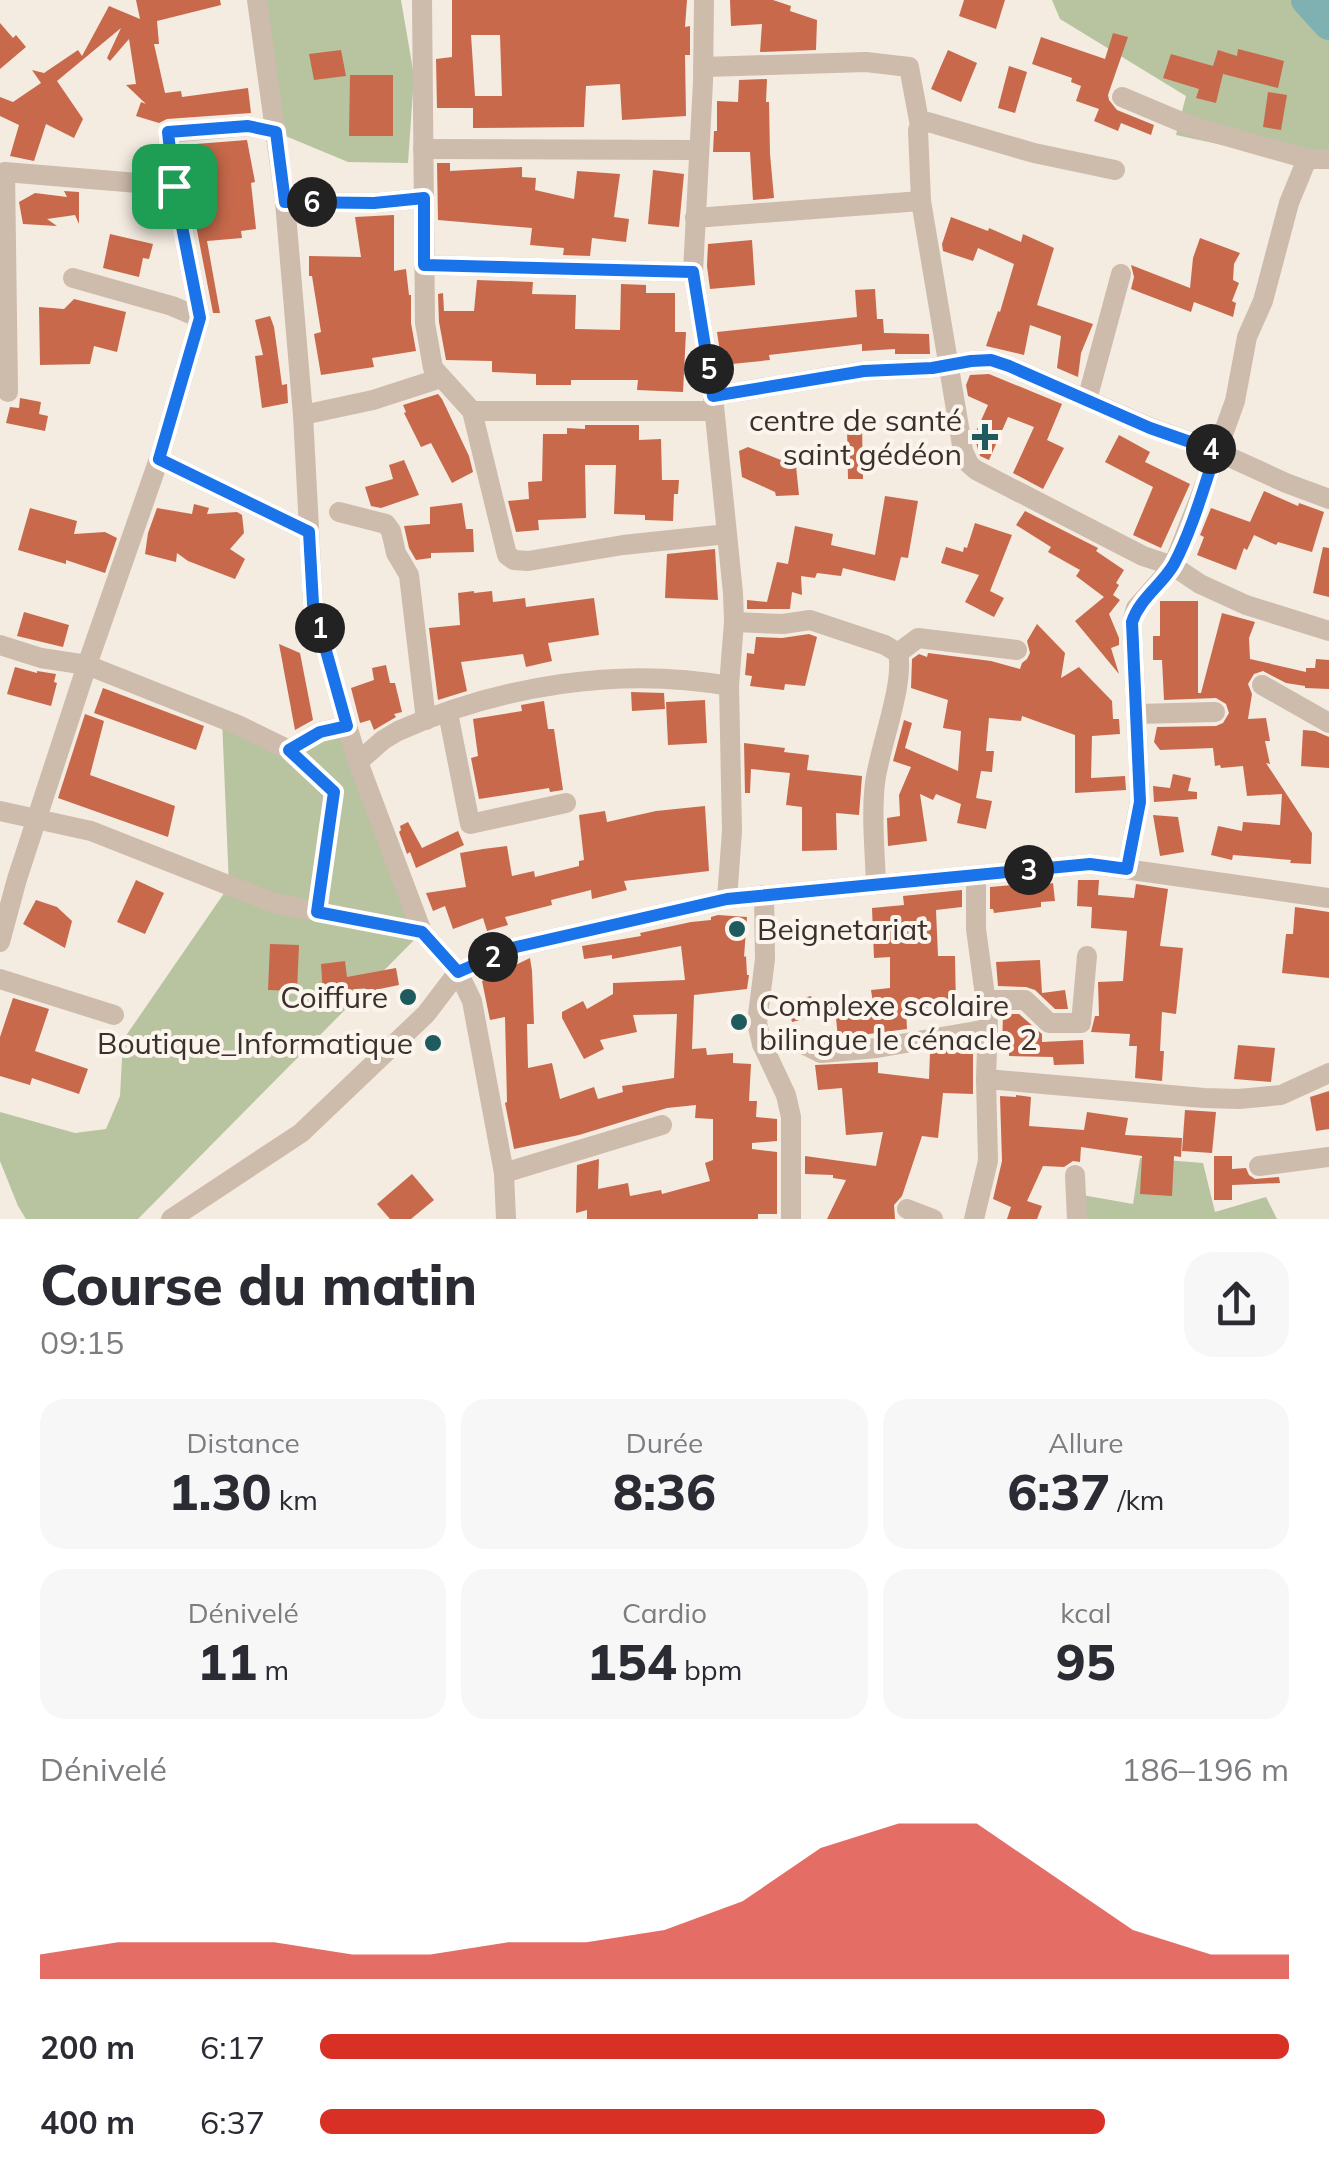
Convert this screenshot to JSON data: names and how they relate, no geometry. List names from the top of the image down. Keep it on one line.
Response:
{"places":{"health":["centre de santé saint gédéon"],"other":["Beignetariat","Coiffure","Complexe scolaire bilingue le cénacle 2","Boutique_Informatique"]},"page":{"pins":["6","5","4","1","3","2"],"heading":["Course du matin","09:15"],"stats":[["Distance","1.30 km"],["Durée","8:36"],["Allure","6:37 /km"],["Dénivelé","11 m"],["Cardio","154 bpm"],["kcal","95"]],"chart":["Dénivelé","186–196 m"],"list":[{"name":"200 m","note":"6:17"},{"name":"400 m","note":"6:37"}]}}
